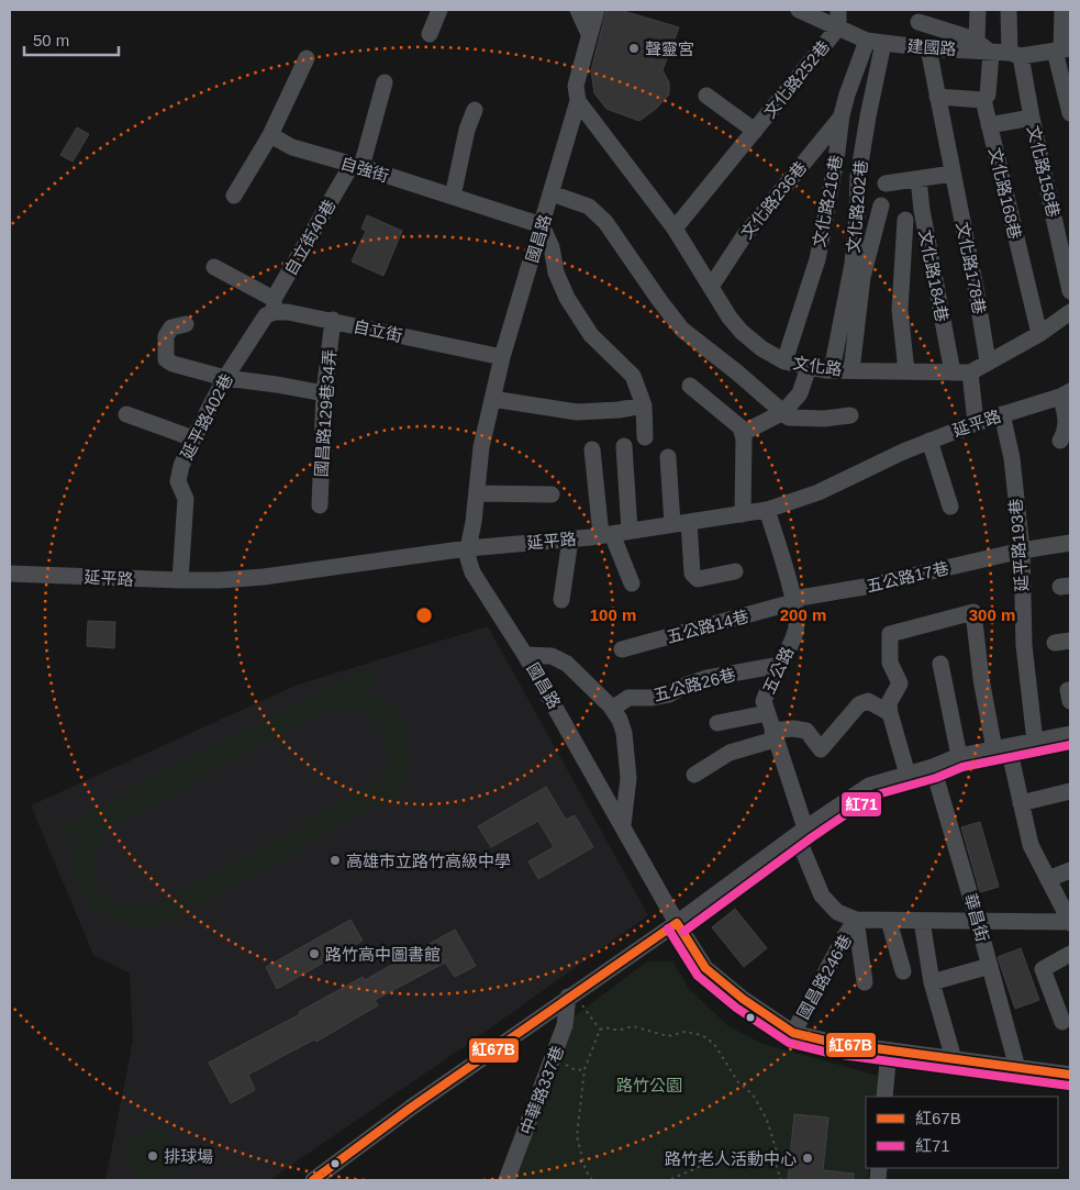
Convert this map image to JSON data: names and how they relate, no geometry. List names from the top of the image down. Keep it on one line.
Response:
{"streets":{"street":["建國路","文化路252巷","自強街","文化路158巷","文化路168巷","文化路236巷","文化路216巷","文化路202巷","自立街40巷","國昌路","文化路178巷","文化路184巷","自立街","文化路","國昌路129巷34弄","延平路402巷","延平路","延平路193巷","五公路17巷","五公路14巷","五公路","五公路26巷","華昌街","國昌路246巷","中華路337巷"]},"crossings":[["建國路","文化路252巷"],["建國路","文化路158巷"],["建國路","文化路168巷"],["建國路","文化路216巷"],["建國路","文化路202巷"],["建國路","文化路178巷"],["文化路252巷","文化路"],["自強街","自立街40巷"],["自強街","國昌路"],["文化路236巷","文化路216巷"],["文化路236巷","文化路"],["文化路216巷","文化路"],["文化路202巷","文化路"],["自立街40巷","自立街"],["自立街40巷","延平路402巷"],["國昌路","自立街"],["國昌路","文化路"],["國昌路","延平路"],["國昌路","華昌街"],["國昌路","國昌路246巷"],["文化路184巷","文化路"],["文化路184巷","延平路"],["自立街","國昌路129巷34弄"],["自立街","延平路402巷"],["延平路402巷","延平路"],["延平路","延平路193巷"],["延平路","五公路"],["延平路193巷","五公路17巷"],["五公路17巷","五公路14巷"],["五公路17巷","五公路"],["五公路14巷","五公路"],["五公路","五公路26巷"],["五公路","國昌路246巷"]],"parks":["路竹公園"],"places":["聲靈宮","高雄市立路竹高級中學","路竹高中圖書館","排球場","路竹老人活動中心"],"lines":["transit line 紅71","transit line 紅67B"],"legend":["紅67B","紅71"],"scale_bar":"50 m","rings":["100 m","200 m","300 m"]}
